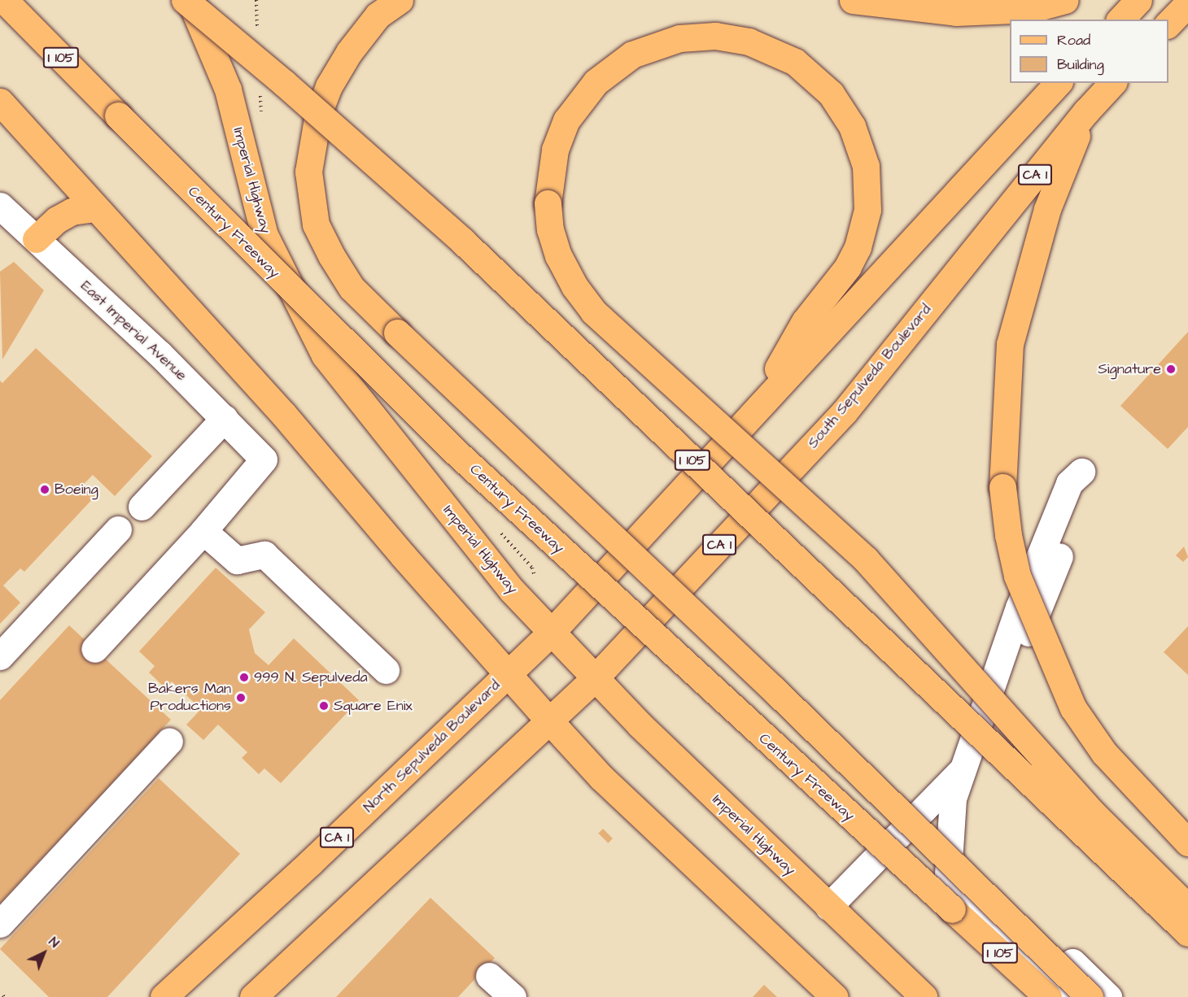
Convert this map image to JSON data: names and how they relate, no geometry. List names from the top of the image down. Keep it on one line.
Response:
{"streets":{"main road":["I 105","CA 1","Imperial Highway","Century Freeway","South Sepulveda Boulevard","North Sepulveda Boulevard"],"street":["East Imperial Avenue"]},"crossings":[["CA 1","Imperial Highway"],["CA 1","South Sepulveda Boulevard"],["CA 1","North Sepulveda Boulevard"],["Imperial Highway","South Sepulveda Boulevard"]],"places":["Signature","Boeing","999 N. Sepulveda","Bakers Man Productions","Square Enix"],"legend":["Road","Building"],"north":"top right"}
